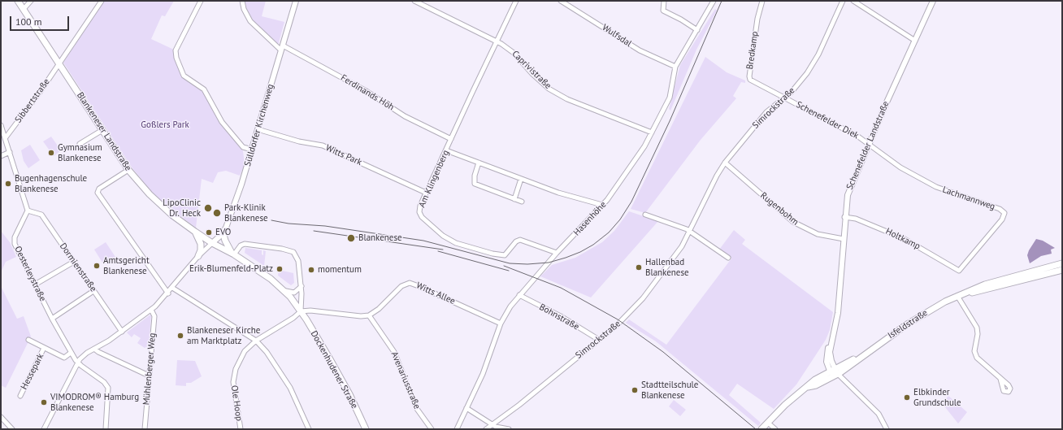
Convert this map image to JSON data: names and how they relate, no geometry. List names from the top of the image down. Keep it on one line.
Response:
{"streets":{"main road":["Blankeneser Landstraße","Isfeldstraße","Dockenhudener Straße"],"street":["Wulfsdal","Bredkamp","Caprivistraße","Ferdinands Höh","Sibbertstraße","Simrockstraße","Schenefelder Diek","Sülldorfer Kirchenweg","Schenefelder Landstraße","Witts Park","Am Klingenberg","Lachmannweg","Rugenbohm","Hasenhöhe","Holtkamp","Dormienstraße","Oesterleystraße","Witts Allee","Bohnstraße","Mühlenberger Weg","Hessepark","Avenariusstraße","Ole Hoop"]},"crossings":[["Wulfsdal","Hasenhöhe"],["Bredkamp","Simrockstraße"],["Bredkamp","Schenefelder Diek"],["Caprivistraße","Am Klingenberg"],["Caprivistraße","Hasenhöhe"],["Ferdinands Höh","Sülldorfer Kirchenweg"],["Ferdinands Höh","Am Klingenberg"],["Sibbertstraße","Blankeneser Landstraße"],["Simrockstraße","Schenefelder Diek"],["Simrockstraße","Rugenbohm"],["Simrockstraße","Bohnstraße"],["Schenefelder Diek","Schenefelder Landstraße"],["Schenefelder Diek","Lachmannweg"],["Sülldorfer Kirchenweg","Blankeneser Landstraße"],["Sülldorfer Kirchenweg","Witts Park"],["Schenefelder Landstraße","Lachmannweg"],["Schenefelder Landstraße","Rugenbohm"],["Schenefelder Landstraße","Holtkamp"],["Schenefelder Landstraße","Isfeldstraße"],["Witts Park","Am Klingenberg"],["Am Klingenberg","Hasenhöhe"],["Lachmannweg","Holtkamp"],["Hasenhöhe","Witts Allee"],["Hasenhöhe","Bohnstraße"],["Dormienstraße","Oesterleystraße"],["Oesterleystraße","Hessepark"],["Witts Allee","Avenariusstraße"],["Dockenhudener Straße","Ole Hoop"]],"parks":["Goßlers Park"],"places":["Gymnasium Blankenese","Bugenhagenschule Blankenese","LipoClinic Dr. Heck","Park-Klinik Blankenese","EVO","Blankenese","Amtsgericht Blankenese","Hallenbad Blankenese","Erik-Blumenfeld-Platz","momentum","Blankeneser Kirche am Marktplatz","Stadtteilschule Blankenese","Elbkinder Grundschule","VIMODROM® Hamburg Blankenese"],"scale_bar":"100 m"}
